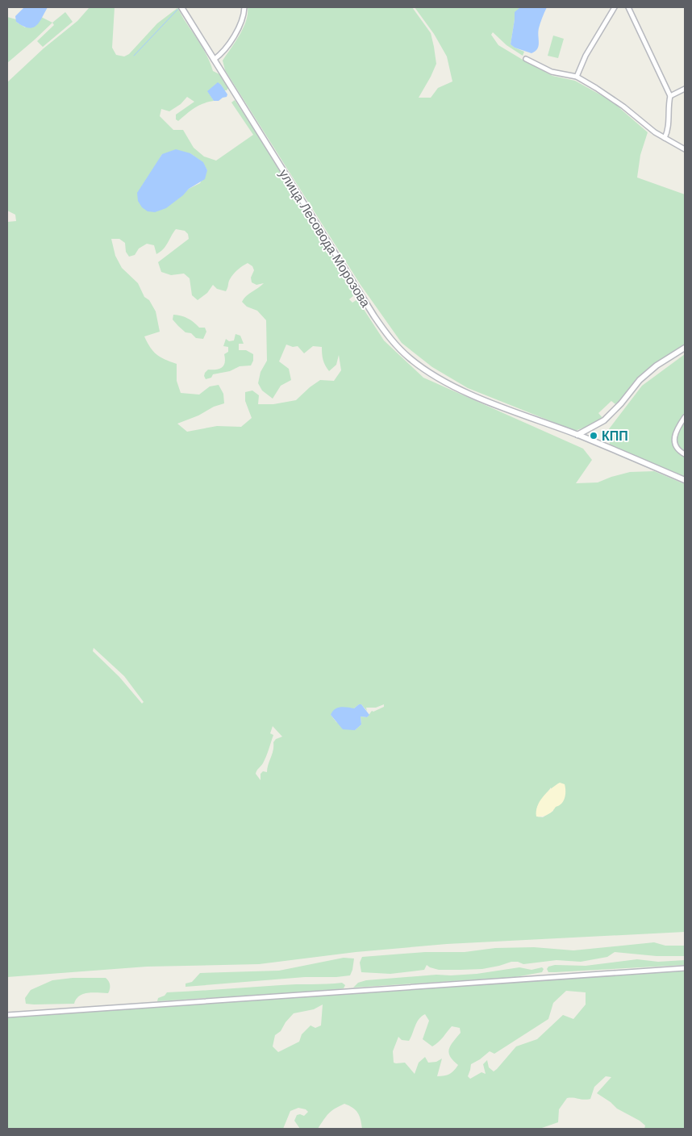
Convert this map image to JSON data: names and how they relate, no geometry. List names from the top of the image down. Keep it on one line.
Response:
{"streets":{"street":["улица Лесовода Морозова"]},"places":["КПП"]}
